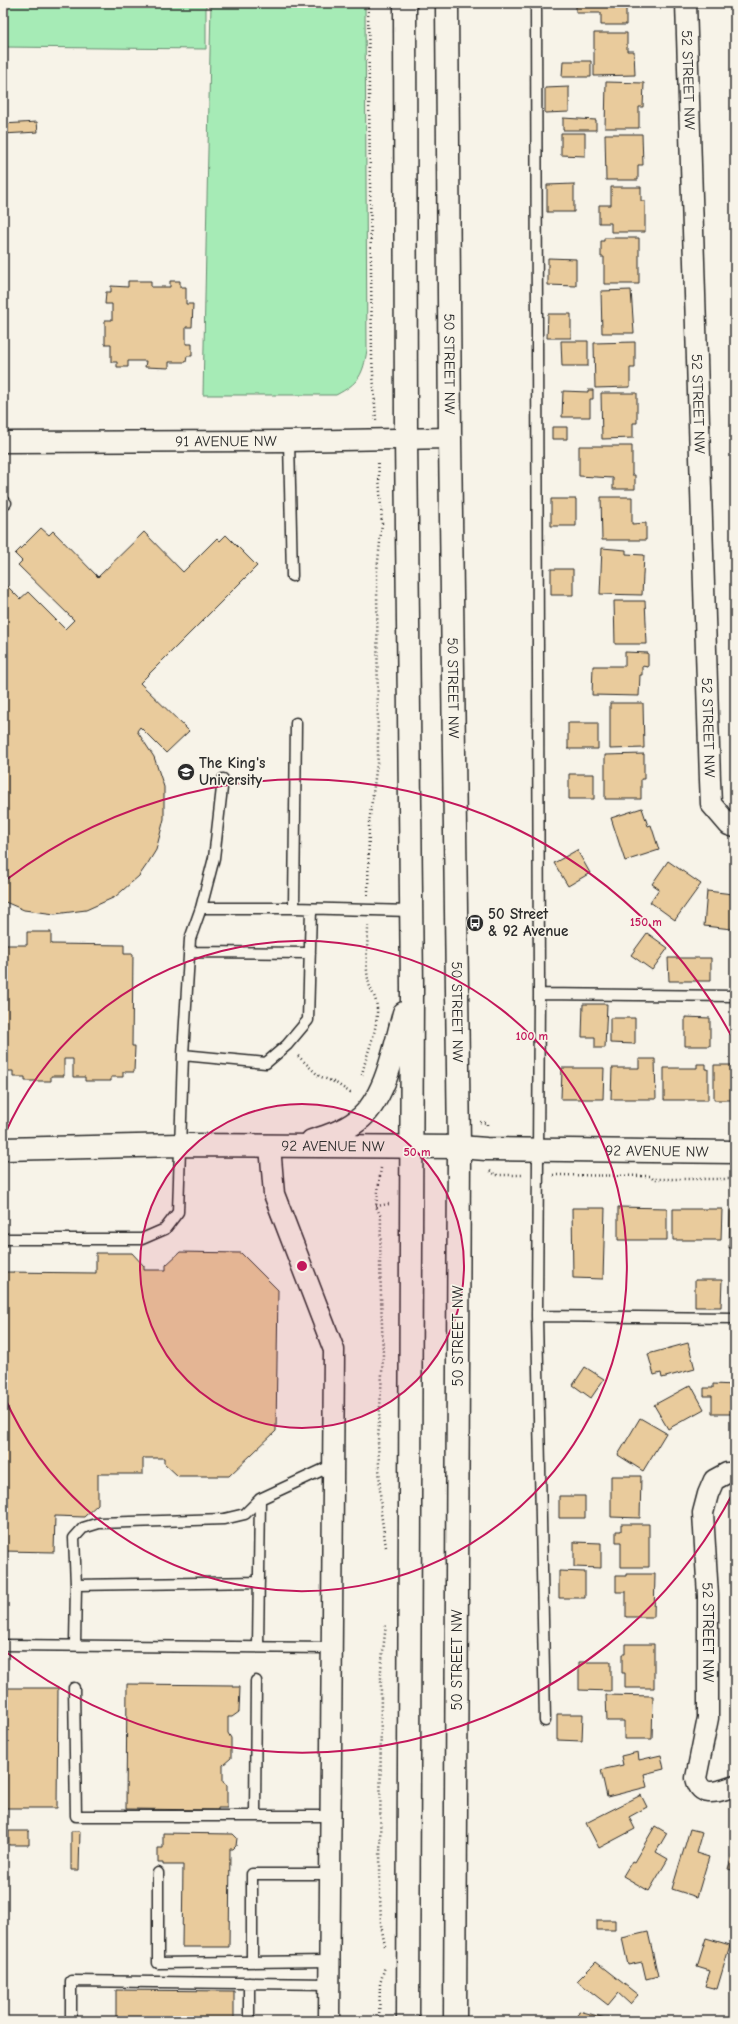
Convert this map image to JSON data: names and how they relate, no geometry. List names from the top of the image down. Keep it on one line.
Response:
{"streets":{"main road":["50 STREET NW","92 AVENUE NW"],"street":["52 STREET NW","91 AVENUE NW"]},"crossings":[["50 STREET NW","91 AVENUE NW"],["50 STREET NW","92 AVENUE NW"]],"places":{"school or university":["The King's University"],"bus stop":["50 Street & 92 Avenue"]},"rings":["150 m","100 m","50 m"]}
